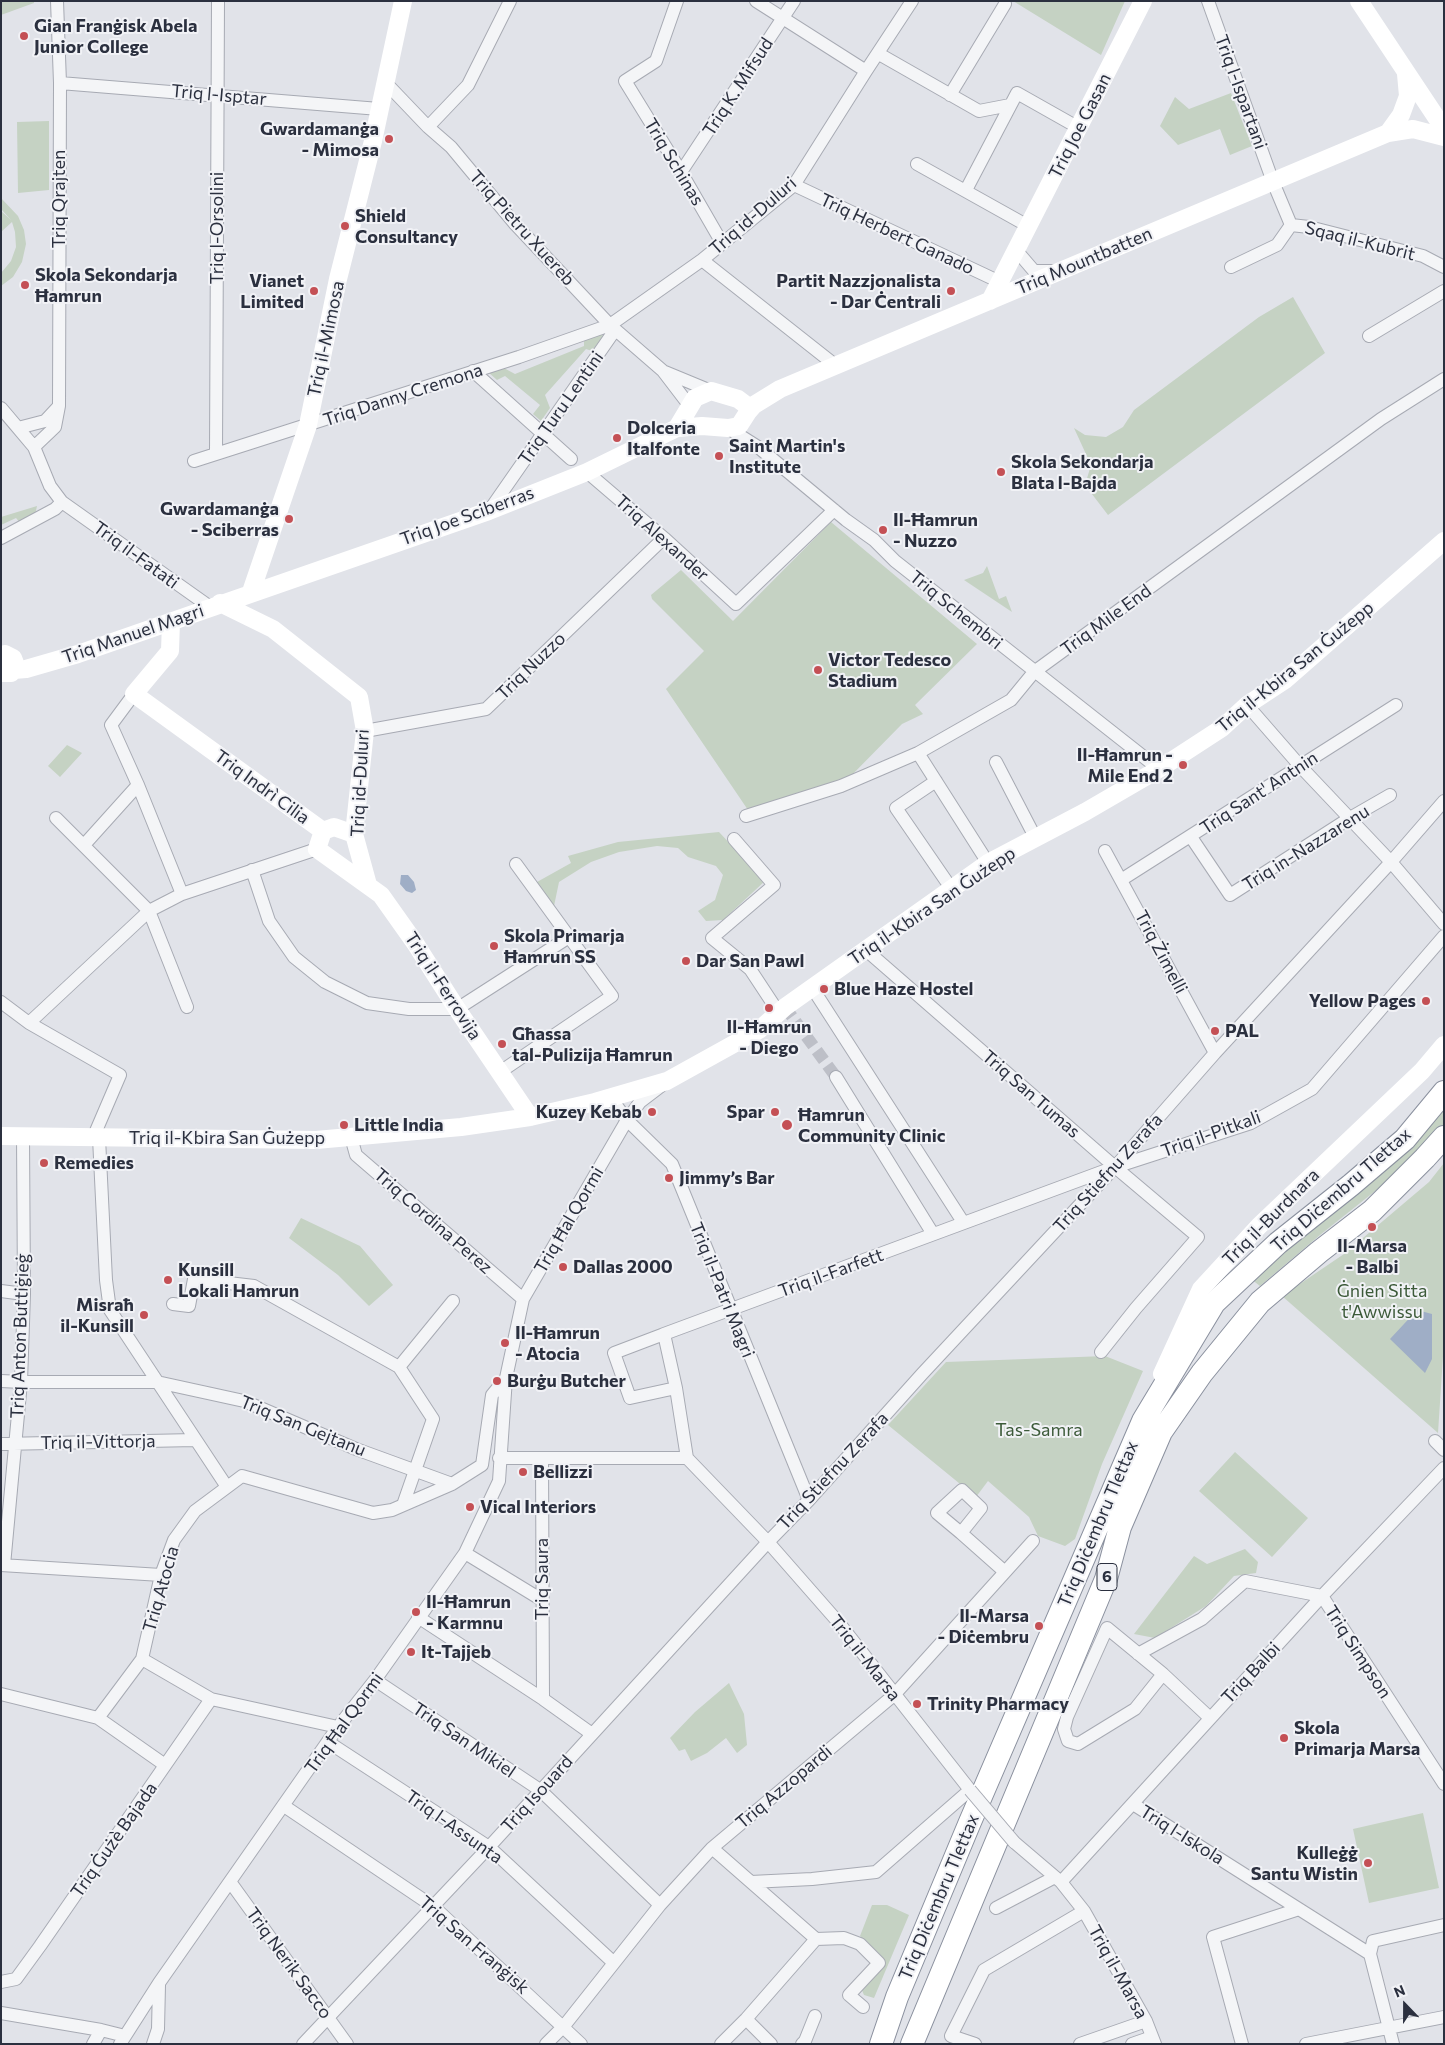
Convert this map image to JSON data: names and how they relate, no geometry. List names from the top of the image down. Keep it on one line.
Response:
{"streets":{"highway":["Triq Diċembru Tlettax","6"],"street":["Triq K. Mifsud","Triq l-Ispartani","Triq l-Isptar","Triq Joe Gasan","Triq Schinas","Triq Qrajten","Triq id-Duluri","Triq l-Orsolini","Triq Pietru Xuereb","Triq Herbert Ganado","Sqaq il-Kubrit","Triq Mountbatten","Triq il-Mimosa","Triq Danny Cremona","Triq Turu Lentini","Triq Joe Sciberras","Triq Alexander","Triq il-Fatati","Triq Schembri","Triq Mile End","Triq Manuel Magri","Triq Nuzzo","Triq il-Kbira San Ġużepp","Triq Indrì Cilia","Triq Sant' Antnin","Triq in-Nazzarenu","Triq Żimelli","Triq il-Ferrovija","Triq San Tumas","Triq il-Pitkali","Triq Stiefnu Zerafa","Triq il-Burdnara","Triq Ħal Qormi","Triq Cordina Perez","Triq il-Farfett","Triq il-Patri Magri","Triq Anton Buttiġieġ","Triq San Gejtanu","Triq il-Vittorja","Triq Saura","Triq Atocia","Triq Simpson","Triq il-Marsa","Triq Balbi","Triq San Mikiel","Triq Azzopardi","Triq Isouard","Triq l-Assunta","Triq l-Iskola","Triq Ġużè Bajada","Triq San Franġisk","Triq Nerik Sacco"]},"crossings":[["Triq K. Mifsud","Triq Schinas"],["Triq l-Ispartani","Sqaq il-Kubrit"],["Triq l-Ispartani","Triq Mountbatten"],["Triq l-Isptar","Triq Qrajten"],["Triq l-Isptar","Triq l-Orsolini"],["Triq l-Isptar","Triq il-Mimosa"],["Triq Joe Gasan","Triq Herbert Ganado"],["Triq Joe Gasan","Triq Mountbatten"],["Triq Schinas","Triq id-Duluri"],["Triq id-Duluri","Triq Pietru Xuereb"],["Triq id-Duluri","Triq Herbert Ganado"],["Triq id-Duluri","Triq Danny Cremona"],["Triq id-Duluri","Triq Turu Lentini"],["Triq id-Duluri","Triq il-Fatati"],["Triq id-Duluri","Triq Manuel Magri"],["Triq id-Duluri","Triq Nuzzo"],["Triq id-Duluri","Triq Indrì Cilia"],["Triq id-Duluri","Triq il-Ferrovija"],["Triq l-Orsolini","Triq Danny Cremona"],["Triq Pietru Xuereb","Triq il-Mimosa"],["Triq Pietru Xuereb","Triq Danny Cremona"],["Triq Pietru Xuereb","Triq Turu Lentini"],["Sqaq il-Kubrit","Triq Mountbatten"],["Triq Mountbatten","Triq Schembri"],["Triq il-Mimosa","Triq Danny Cremona"],["Triq il-Mimosa","Triq Joe Sciberras"],["Triq il-Mimosa","Triq Manuel Magri"],["Triq Danny Cremona","Triq Turu Lentini"],["Triq Turu Lentini","Triq Joe Sciberras"],["Triq Joe Sciberras","Triq Alexander"],["Triq Joe Sciberras","Triq Schembri"],["Triq Joe Sciberras","Triq Manuel Magri"],["Triq Alexander","Triq Schembri"],["Triq Alexander","Triq Nuzzo"],["Triq il-Fatati","Triq Manuel Magri"],["Triq Schembri","Triq Mile End"],["Triq Schembri","Triq il-Kbira San Ġużepp"],["Triq il-Kbira San Ġużepp","Triq il-Ferrovija"],["Triq il-Kbira San Ġużepp","Triq San Tumas"],["Triq il-Kbira San Ġużepp","Triq Ħal Qormi"],["Triq il-Kbira San Ġużepp","Triq Cordina Perez"],["Triq il-Kbira San Ġużepp","Triq il-Patri Magri"],["Triq il-Kbira San Ġużepp","Triq Anton Buttiġieġ"],["Triq Indrì Cilia","Triq il-Ferrovija"],["Triq Sant' Antnin","Triq in-Nazzarenu"],["Triq Sant' Antnin","Triq Żimelli"],["Triq Żimelli","Triq Stiefnu Zerafa"],["Triq San Tumas","Triq il-Pitkali"],["Triq San Tumas","Triq Stiefnu Zerafa"],["Triq San Tumas","Triq il-Farfett"],["Triq il-Pitkali","Triq Stiefnu Zerafa"],["Triq il-Pitkali","Triq il-Farfett"],["Triq Stiefnu Zerafa","Triq il-Farfett"],["Triq Stiefnu Zerafa","Triq il-Patri Magri"],["Triq Stiefnu Zerafa","Triq il-Marsa"],["Triq Stiefnu Zerafa","Triq Isouard"],["Triq Diċembru Tlettax","Triq il-Burdnara"],["Triq Ħal Qormi","Triq Cordina Perez"],["Triq Ħal Qormi","Triq il-Patri Magri"],["Triq Ħal Qormi","Triq Atocia"],["Triq Ħal Qormi","Triq San Mikiel"],["Triq Ħal Qormi","Triq l-Assunta"],["Triq Ħal Qormi","Triq San Franġisk"],["Triq Ħal Qormi","Triq Nerik Sacco"],["Triq il-Farfett","Triq il-Patri Magri"],["Triq Anton Buttiġieġ","Triq San Gejtanu"],["Triq Anton Buttiġieġ","Triq il-Vittorja"],["Triq San Gejtanu","Triq Atocia"],["Triq Simpson","Triq Balbi"],["Triq il-Marsa","Triq Balbi"],["Triq il-Marsa","Triq Azzopardi"],["Triq il-Marsa","Triq Isouard"],["Triq Balbi","Triq l-Iskola"],["Triq San Mikiel","Triq Azzopardi"],["Triq San Mikiel","Triq Isouard"],["Triq Azzopardi","Triq l-Assunta"],["Triq Azzopardi","Triq San Franġisk"],["Triq Isouard","Triq l-Assunta"],["Triq Isouard","Triq San Franġisk"],["Triq Isouard","Triq Nerik Sacco"]],"parks":["Ġnien Sitta t'Awwissu","Tas-Samra"],"places":["Gian Franġisk Abela Junior College","Gwardamanġa - Mimosa","Shield Consultancy","Skola Sekondarja Ħamrun","Vianet Limited","Partit Nazzjonalista - Dar Ċentrali","Dolceria Italfonte","Saint Martin's Institute","Skola Sekondarja Blata l-Bajda","Gwardamanġa - Sciberras","Il-Ħamrun - Nuzzo","Victor Tedesco Stadium","Il-Ħamrun - Mile End 2","Skola Primarja Ħamrun SS","Dar San Pawl","Blue Haze Hostel","Yellow Pages","Il-Ħamrun - Diego","PAL","Għassa tal-Pulizija Ħamrun","Kuzey Kebab","Spar","Little India","Ħamrun Community Clinic","Remedies","Jimmy’s Bar","Il-Marsa - Balbi","Dallas 2000","Kunsill Lokali Hamrun","Misraħ il-Kunsill","Il-Ħamrun - Atocia","Burġu Butcher","Bellizzi","Vical Interiors","Il-Ħamrun - Karmnu","Il-Marsa - Diċembru","It-Tajjeb","Trinity Pharmacy","Skola Primarja Marsa","Kulleġġ Santu Wistin"],"north":"top"}
